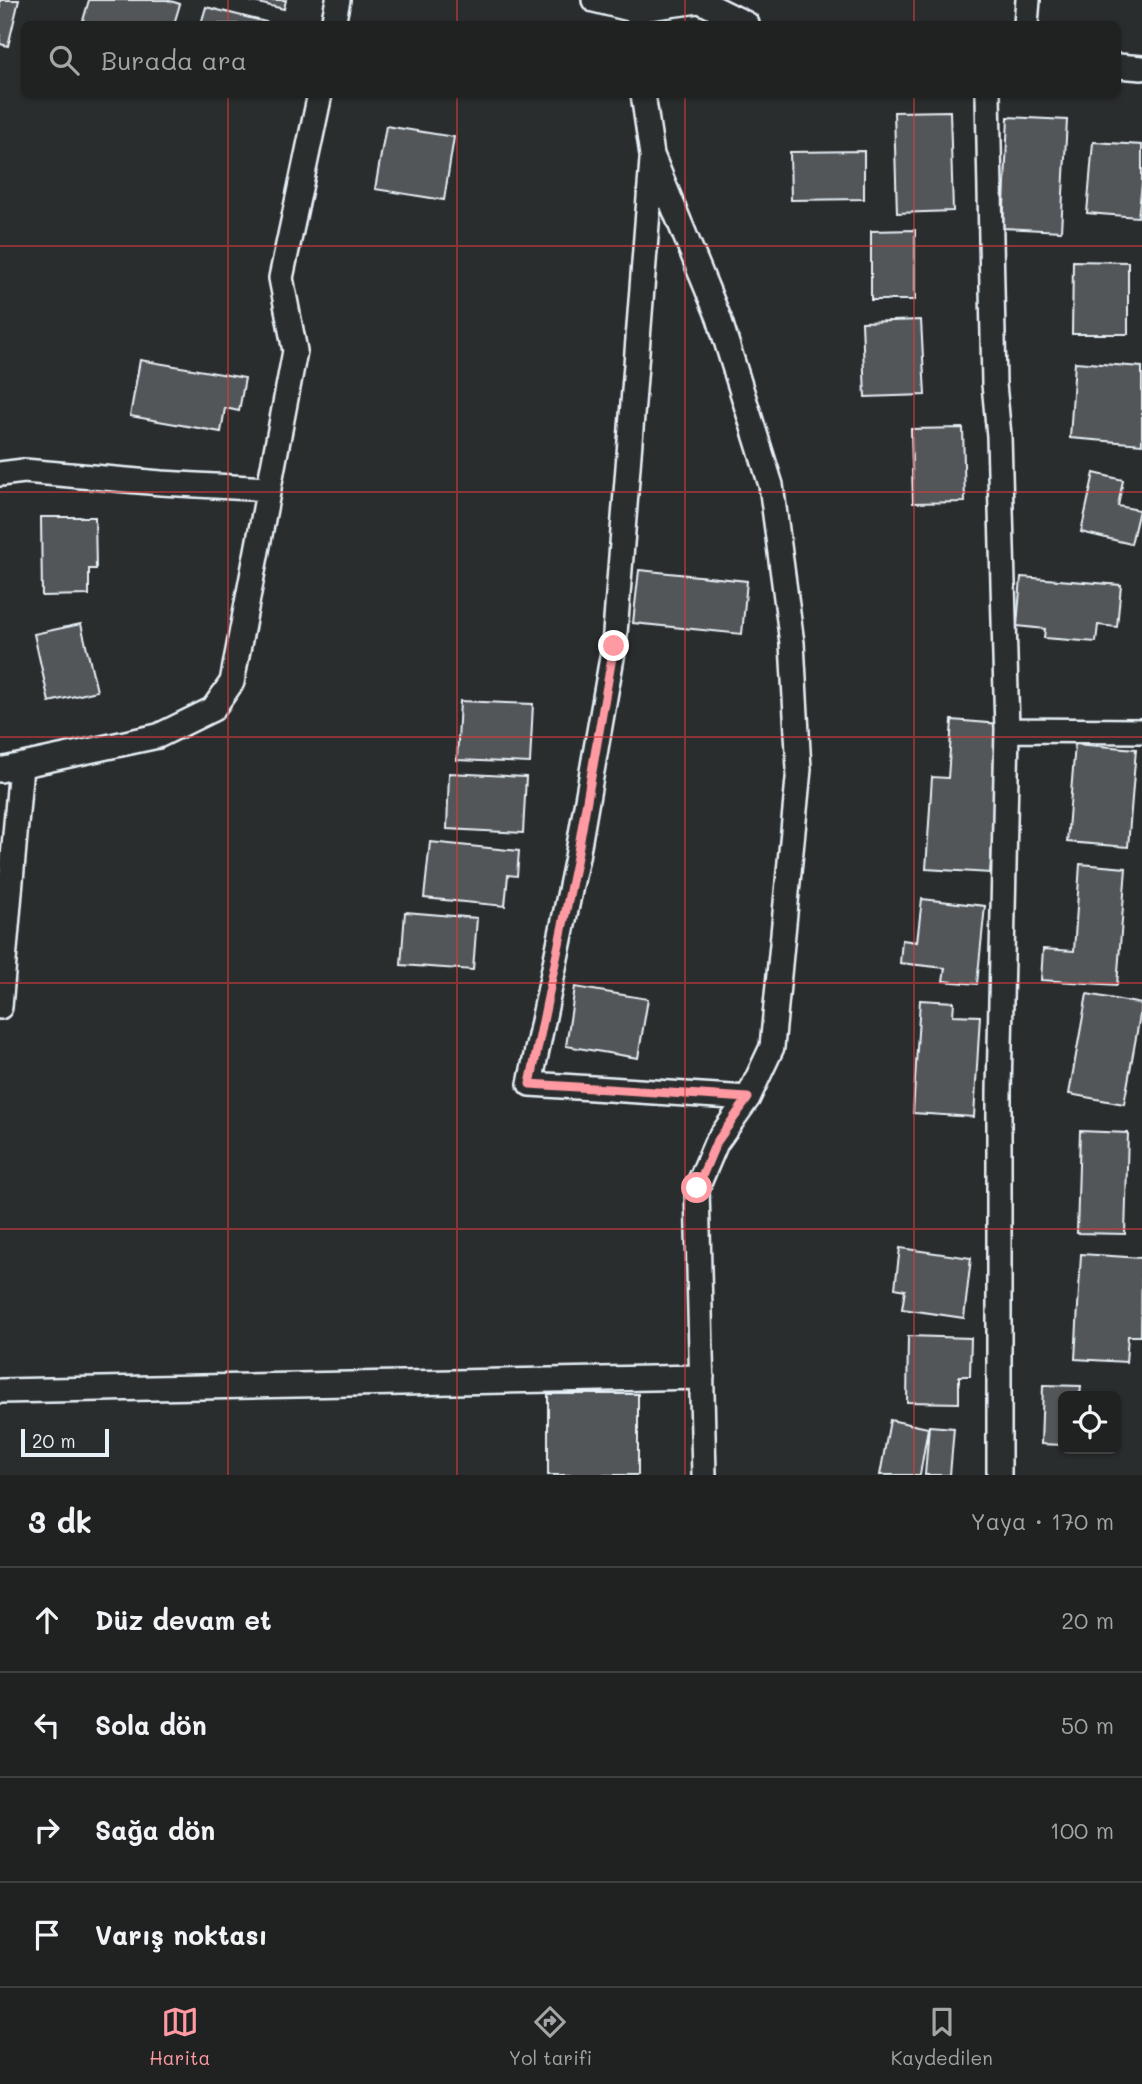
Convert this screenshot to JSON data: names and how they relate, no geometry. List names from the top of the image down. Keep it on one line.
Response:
{"scale_bar":"20 m","page":{"search":"Burada ara","scale":"20 m","heading":["3 dk","Yaya · 170 m"],"list":[["Düz devam et","20 m"],["Sola dön","50 m"],["Sağa dön","100 m"],"Varış noktası"],"nav":["Harita","Yol tarifi","Kaydedilen"]}}
